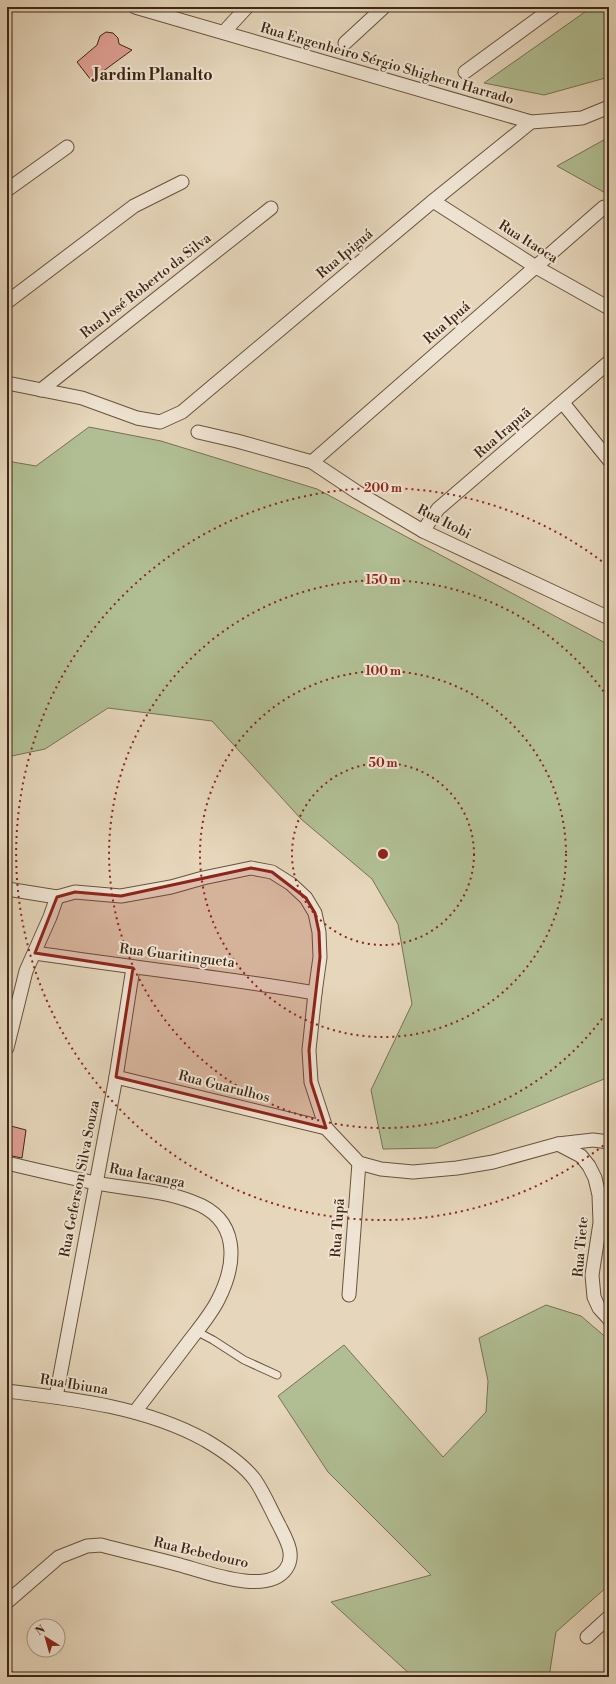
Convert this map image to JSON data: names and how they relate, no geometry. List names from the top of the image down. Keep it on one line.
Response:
{"streets":{"street":["Rua Engenheiro Sérgio Shigheru Harrado","Rua Itaoca","Rua Ipiguá","Rua José Roberto da Silva","Rua Ipuá","Rua Irapuã","Rua Itobi","Rua Guaritingueta","Rua Guarulhos","Rua Iacanga","Rua Geferson Silva Souza","Rua Tupã","Rua Tiete","Rua Ibiuna","Rua Bebedouro"]},"crossings":[["Rua Engenheiro Sérgio Shigheru Harrado","Rua Ipiguá"],["Rua Itaoca","Rua Ipiguá"],["Rua Itaoca","Rua Ipuá"],["Rua Ipiguá","Rua José Roberto da Silva"],["Rua Ipuá","Rua Itobi"],["Rua Irapuã","Rua Itobi"],["Rua Guaritingueta","Rua Geferson Silva Souza"],["Rua Guarulhos","Rua Geferson Silva Souza"],["Rua Iacanga","Rua Geferson Silva Souza"],["Rua Iacanga","Rua Ibiuna"],["Rua Iacanga","Rua Bebedouro"],["Rua Geferson Silva Souza","Rua Ibiuna"],["Rua Ibiuna","Rua Bebedouro"]],"districts":["Jardim Planalto"],"north":"top left","rings":["200 m","150 m","100 m","50 m"]}
